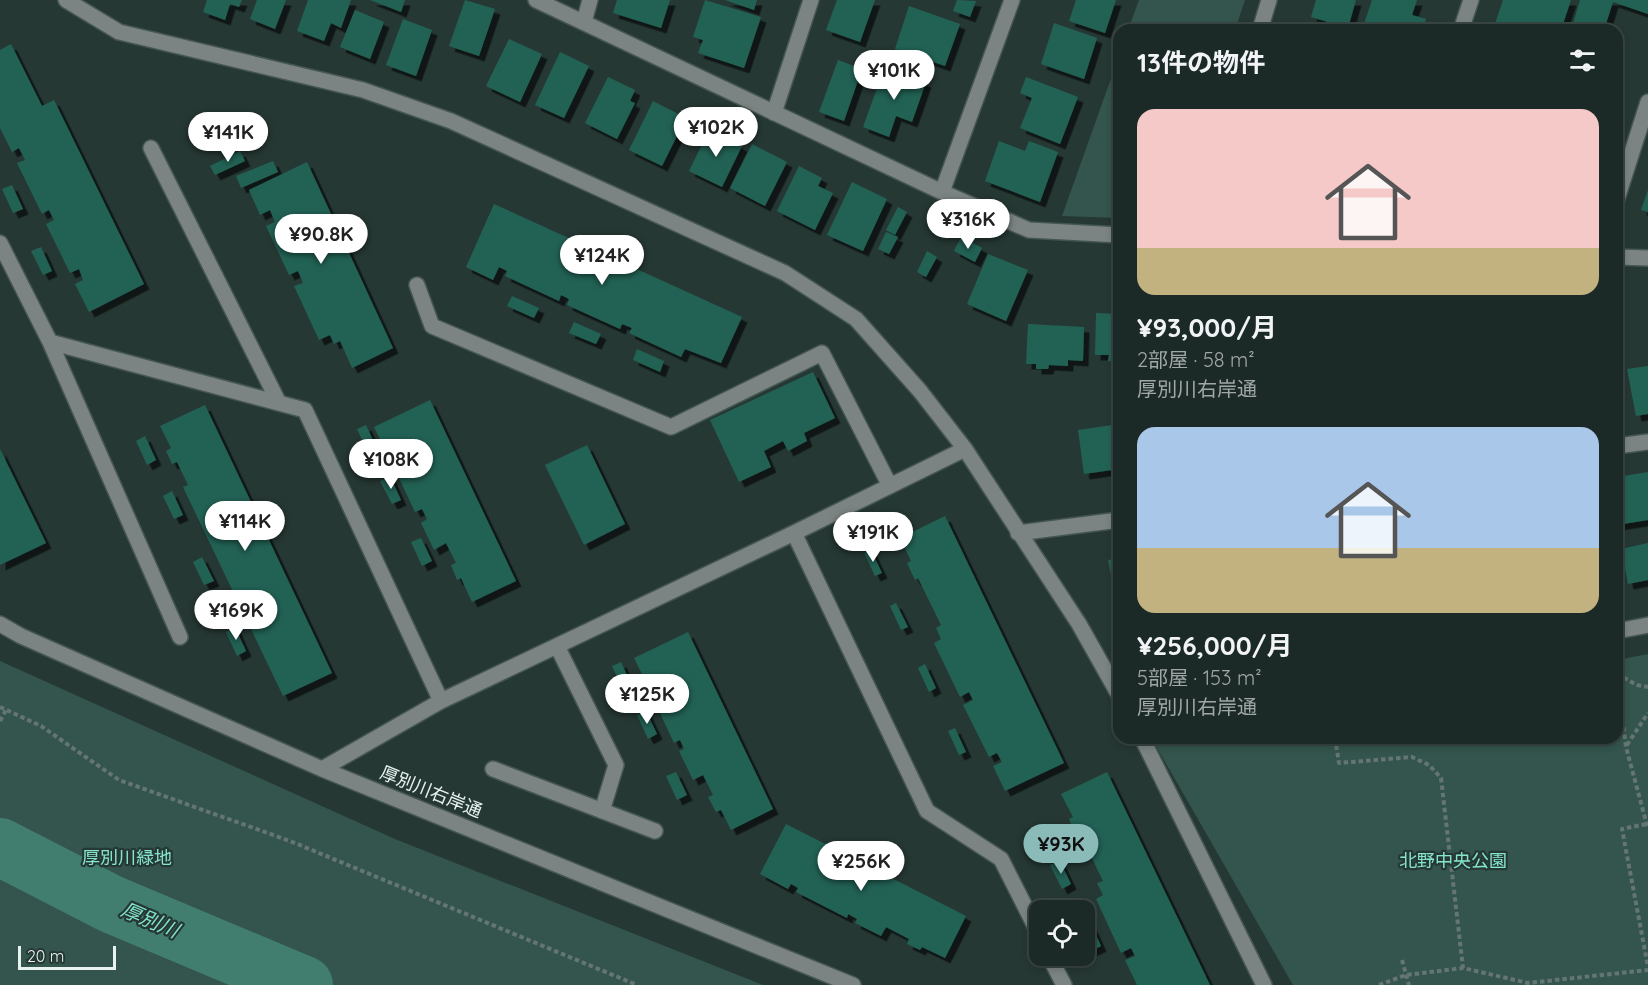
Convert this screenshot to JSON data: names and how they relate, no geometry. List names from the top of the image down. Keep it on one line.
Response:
{"streets":{"street":["厚別川右岸通"]},"water":["厚別川"],"parks":["厚別川緑地","北野中央公園"],"scale_bar":"20 m","page":{"heading":"13件の物件","price":["¥101K","¥102K","¥141K","¥316K","¥90.8K","¥124K","¥108K","¥114K","¥191K","¥169K","¥125K","¥93K","¥256K"],"list":[{"name":"¥93,000/月","note":"2部屋 · 58 m² · 厚別川右岸通"},{"name":"¥256,000/月","note":"5部屋 · 153 m² · 厚別川右岸通"}],"scale":"20 m"}}
